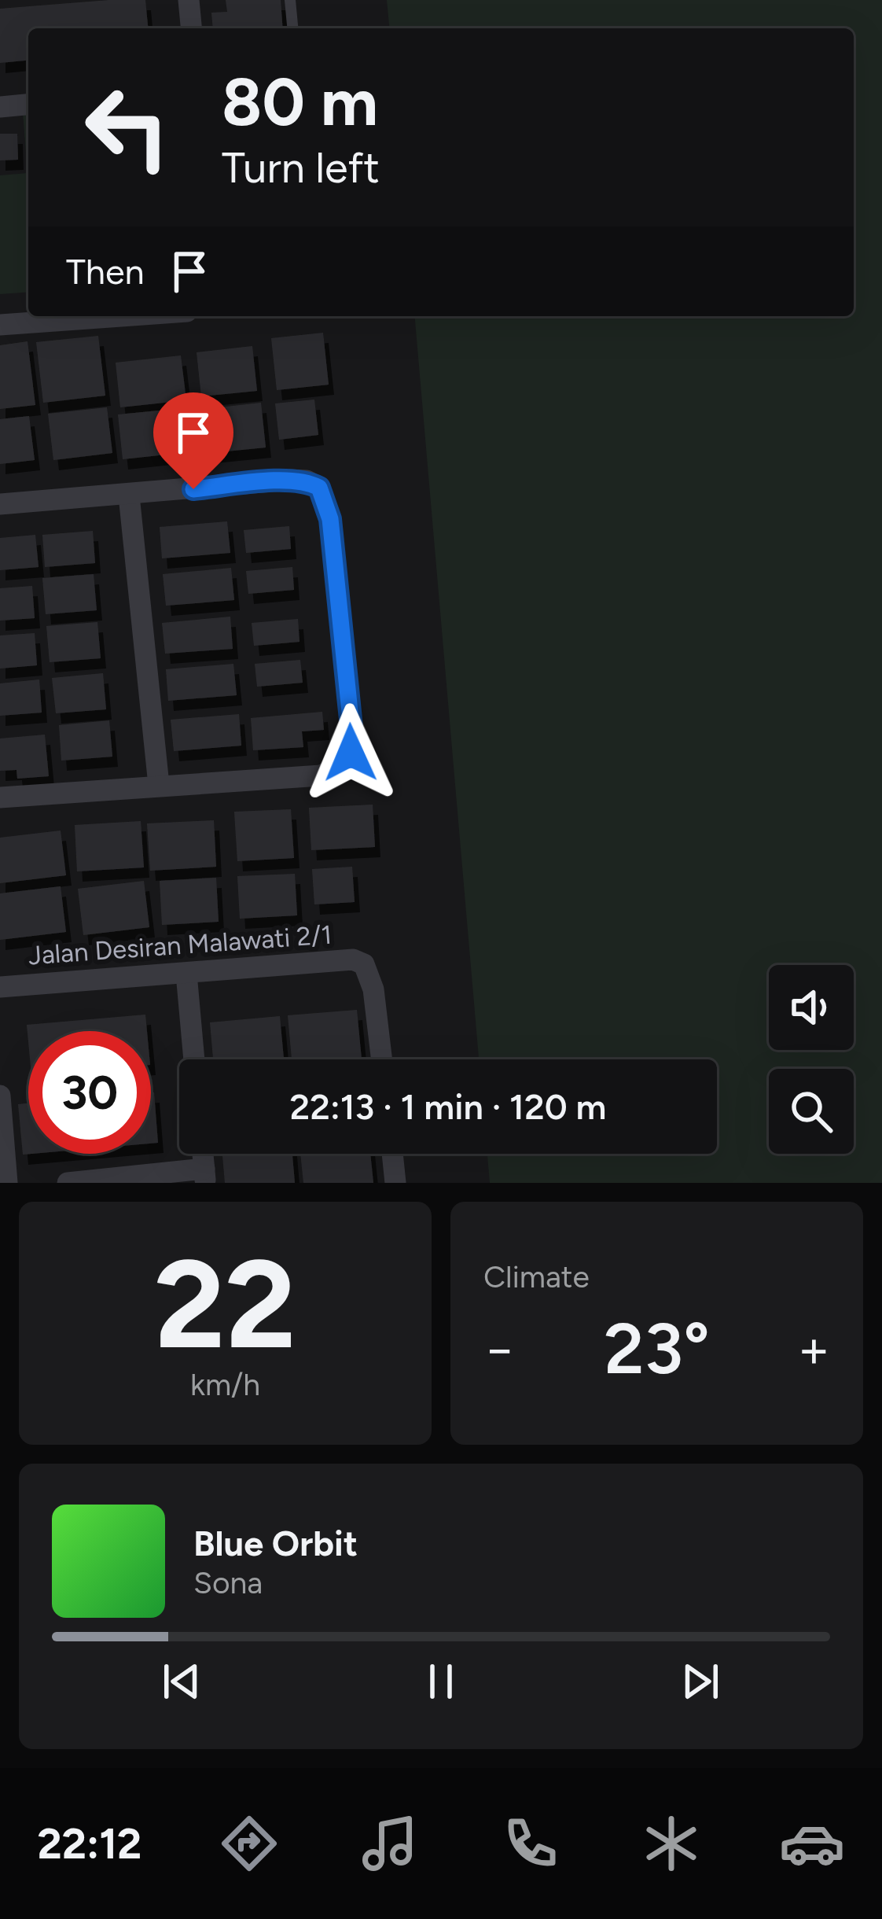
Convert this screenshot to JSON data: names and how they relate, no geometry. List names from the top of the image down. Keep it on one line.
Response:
{"streets":{"street":["Jalan Desiran Malawati 2/1"]},"page":{"turn":["80 m","Turn left"],"then":"Then","limit":"30","trip":"22:13 · 1 min · 120 m","tile":[["22","km/h"],"Climate"],"heat":["−","23°","+"],"song":["Blue Orbit","Sona"],"tabs":"22:12"}}
